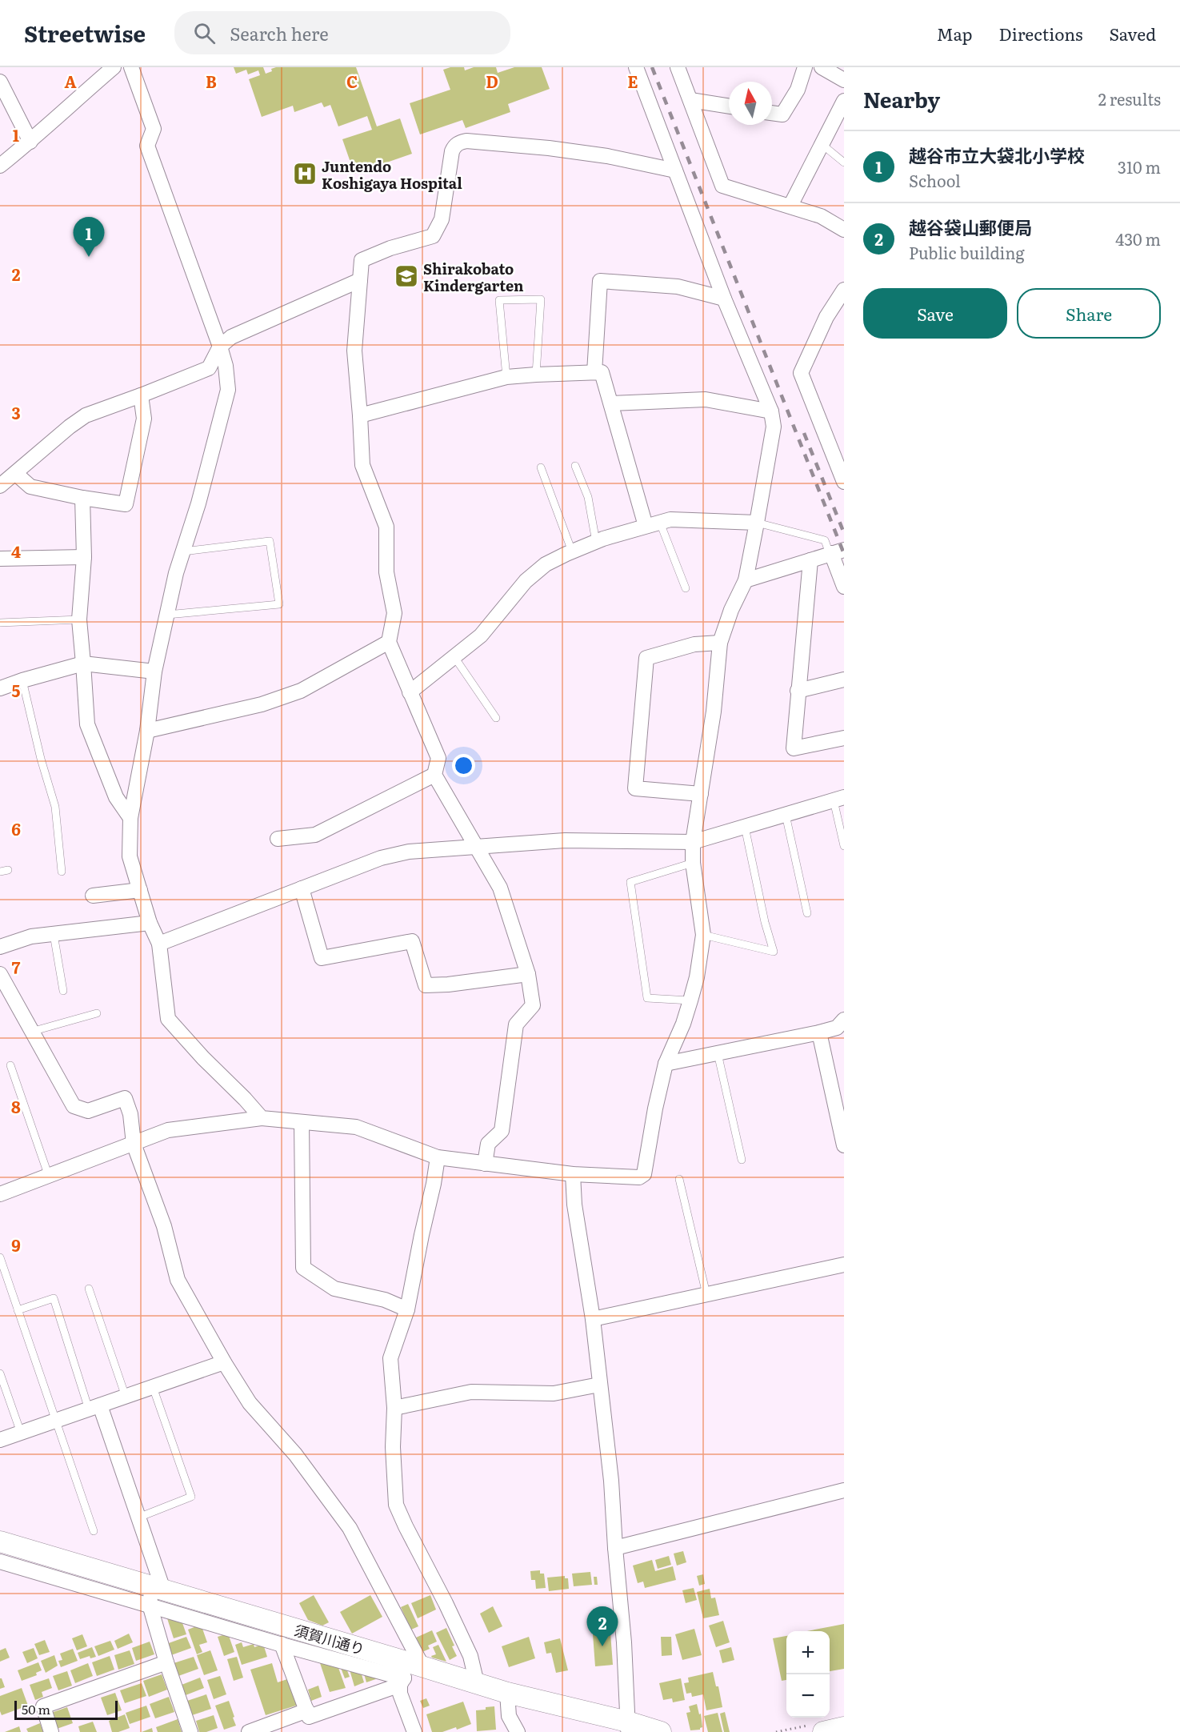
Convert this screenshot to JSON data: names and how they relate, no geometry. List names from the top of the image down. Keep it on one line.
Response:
{"streets":{"street":["須賀川通り"]},"places":{"hospital":["Juntendo Koshigaya Hospital"],"school or university":["Shirakobato Kindergarten"]},"scale_bar":"50 m","north":"top","page":{"header":"Streetwise","search":"Search here","nav":["Map","Directions","Saved"],"heading":["Nearby","2 results"],"list":[{"mark":"1","name":"越谷市立大袋北小学校","note":"School","value":"310 m"},{"mark":"2","name":"越谷袋山郵便局","note":"Public building","value":"430 m"}],"pins":["1","2"],"buttons":["Save","Share"],"map_buttons":["+","−"],"scale":"50 m"},"grid":{"columns":["A","B","C","D","E"],"rows":["1","2","3","4","5","6","7","8","9"]}}
